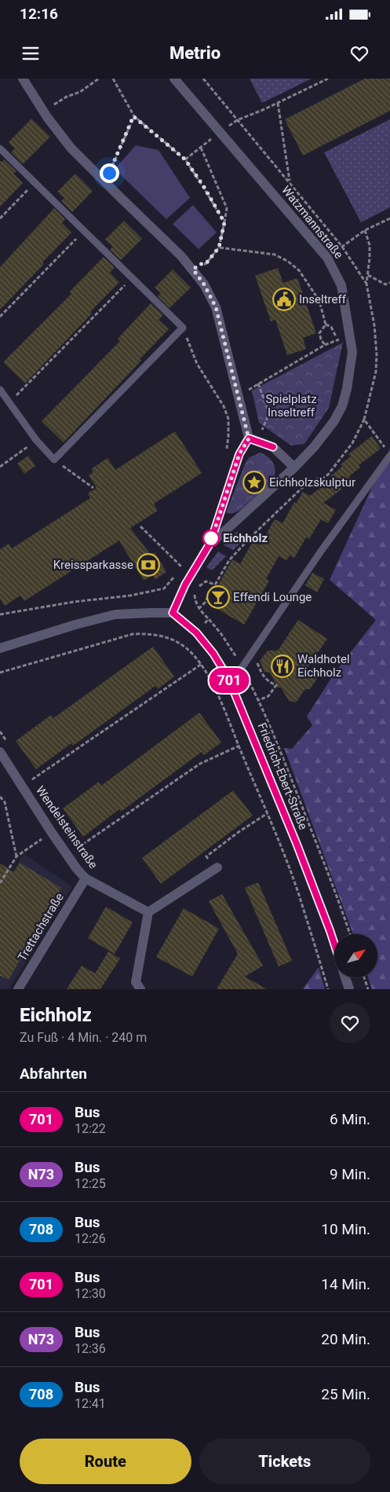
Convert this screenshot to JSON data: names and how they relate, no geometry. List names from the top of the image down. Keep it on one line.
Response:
{"streets":{"street":["Watzmannstraße","Friedrich-Ebert-Straße","Wendelsteinstraße","Trettachstraße"]},"crossings":[["Watzmannstraße","Friedrich-Ebert-Straße"],["Wendelsteinstraße","Trettachstraße"]],"parks":["Spielplatz Inseltreff"],"places":{"public building":["Inseltreff"],"place":["Eichholzskulptur"],"other":["Eichholz"],"bank":["Kreissparkasse"],"bar":["Effendi Lounge"],"restaurant":["Waldhotel Eichholz"]},"lines":["bus line 701"],"north":"top right","page":{"status":"12:16","header":"Metrio","on_map":"701","heading":[["Eichholz","Zu Fuß · 4 Min. · 240 m"],"Abfahrten"],"list":[{"mark":"701","name":"Bus","note":"12:22","value":"6 Min."},{"mark":"N73","name":"Bus","note":"12:25","value":"9 Min."},{"mark":"708","name":"Bus","note":"12:26","value":"10 Min."},{"mark":"701","name":"Bus","note":"12:30","value":"14 Min."},{"mark":"N73","name":"Bus","note":"12:36","value":"20 Min."},{"mark":"708","name":"Bus","note":"12:41","value":"25 Min."}],"buttons":["Route","Tickets"]}}
